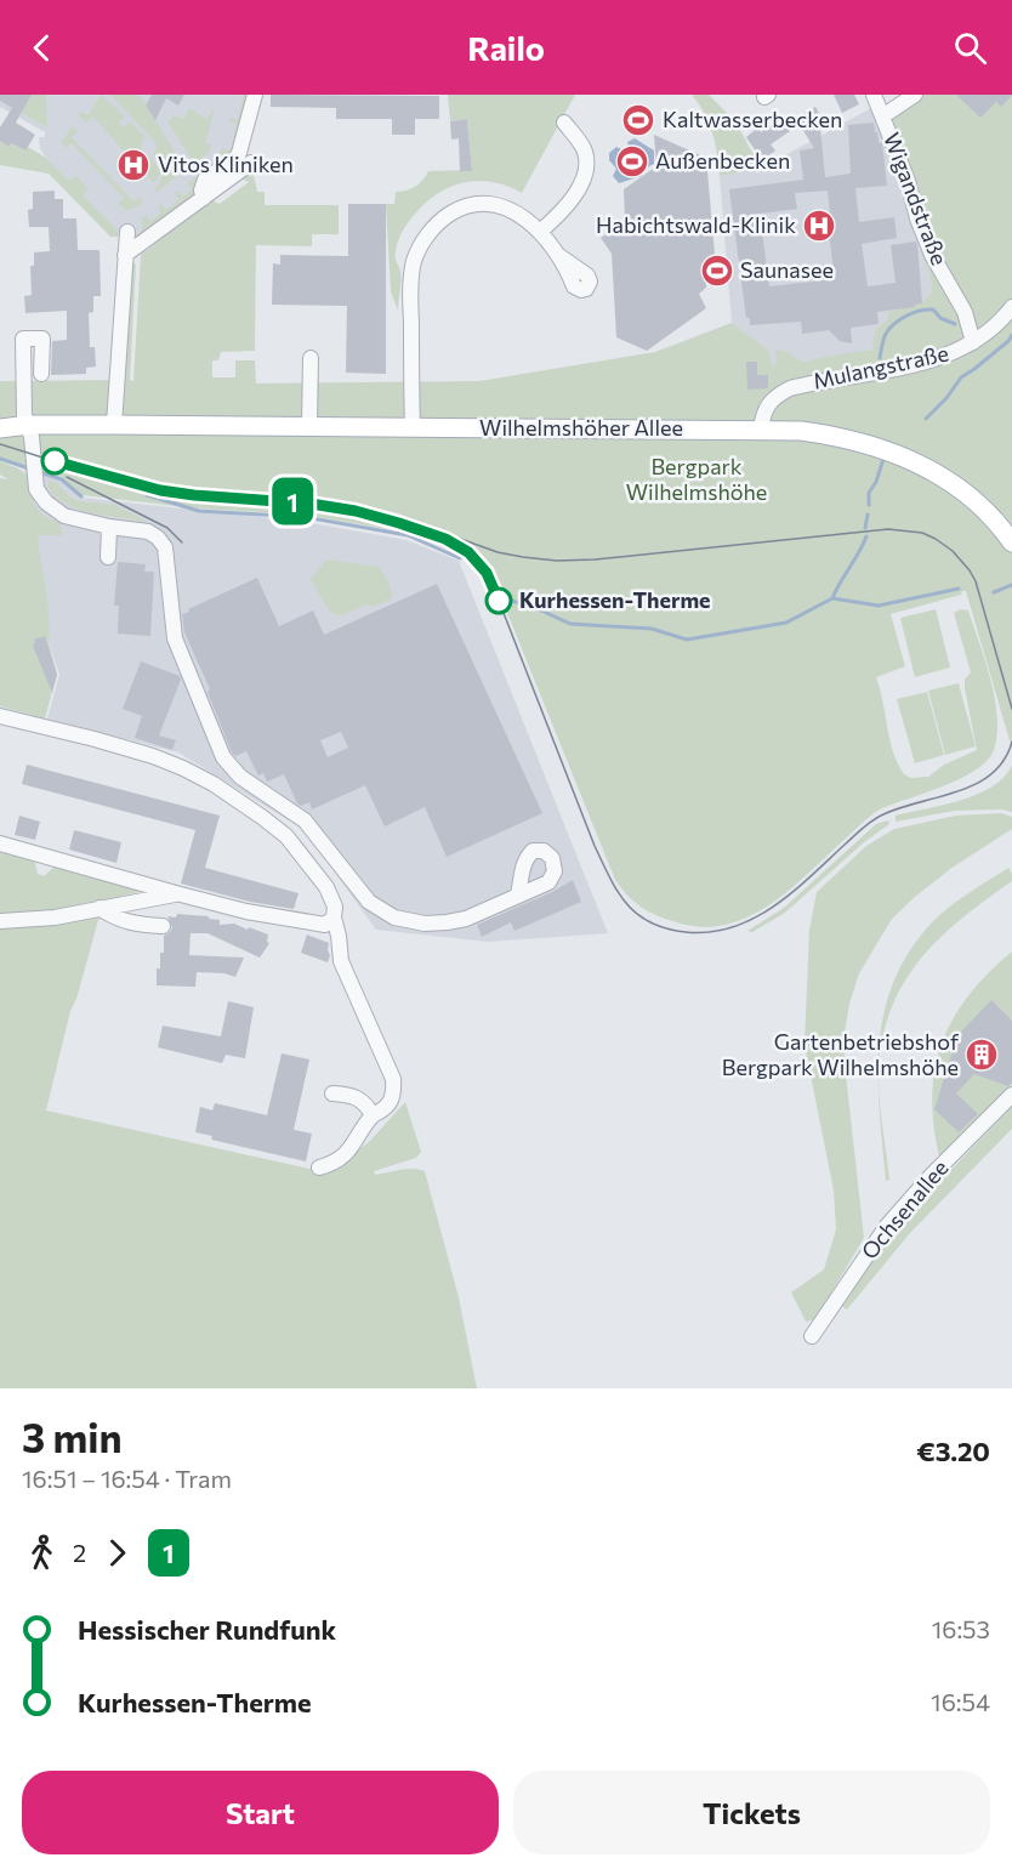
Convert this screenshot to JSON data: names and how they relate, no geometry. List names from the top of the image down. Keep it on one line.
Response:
{"streets":{"main road":["Wilhelmshöher Allee"],"street":["Wigandstraße","Mulangstraße","Ochsenallee"]},"crossings":[["Wigandstraße","Mulangstraße"],["Mulangstraße","Wilhelmshöher Allee"]],"parks":["Bergpark Wilhelmshöhe"],"places":{"sports":["Kaltwasserbecken","Außenbecken","Saunasee"],"hospital":["Vitos Kliniken","Habichtswald-Klinik"],"other":["Kurhessen-Therme"],"building":["Gartenbetriebshof Bergpark Wilhelmshöhe"]},"lines":["tram line 1"],"page":{"header":"Railo","on_map":"1","heading":["3 min","16:51 – 16:54 · Tram","€3.20"],"legs":["2","1"],"list":[{"name":"Hessischer Rundfunk","value":"16:53"},{"name":"Kurhessen-Therme","value":"16:54"}],"buttons":["Start","Tickets"]}}
